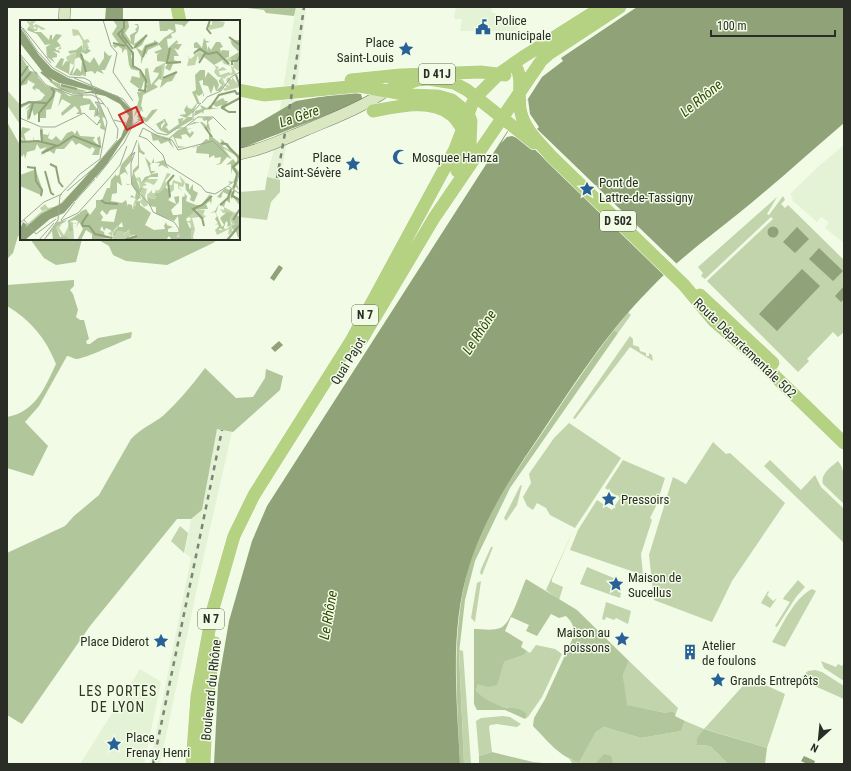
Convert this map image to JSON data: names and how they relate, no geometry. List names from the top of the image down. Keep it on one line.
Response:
{"streets":{"main road":["D 41J","D 502","N 7","Route Départementale 502","Quai Pajot","Boulevard du Rhône"]},"crossings":[["D 41J","N 7"],["D 41J","Quai Pajot"],["D 502","N 7"],["D 502","Route Départementale 502"],["D 502","Quai Pajot"],["N 7","Quai Pajot"],["Quai Pajot","Boulevard du Rhône"]],"districts":["LES PORTES DE LYON"],"water":["Le Rhône","La Gère"],"places":{"public building":["Police municipale"],"place":["Place Saint-Louis","Place Saint-Sévère","Pont de Lattre-de-Tassigny","Pressoirs","Maison de Sucellus","Maison au poissons","Place Diderot","Grands Entrepôts","Place Frenay Henri"],"mosque":["Mosquee Hamza"],"building":["Atelier de foulons"]},"scale_bar":"100 m","north":"bottom left"}
